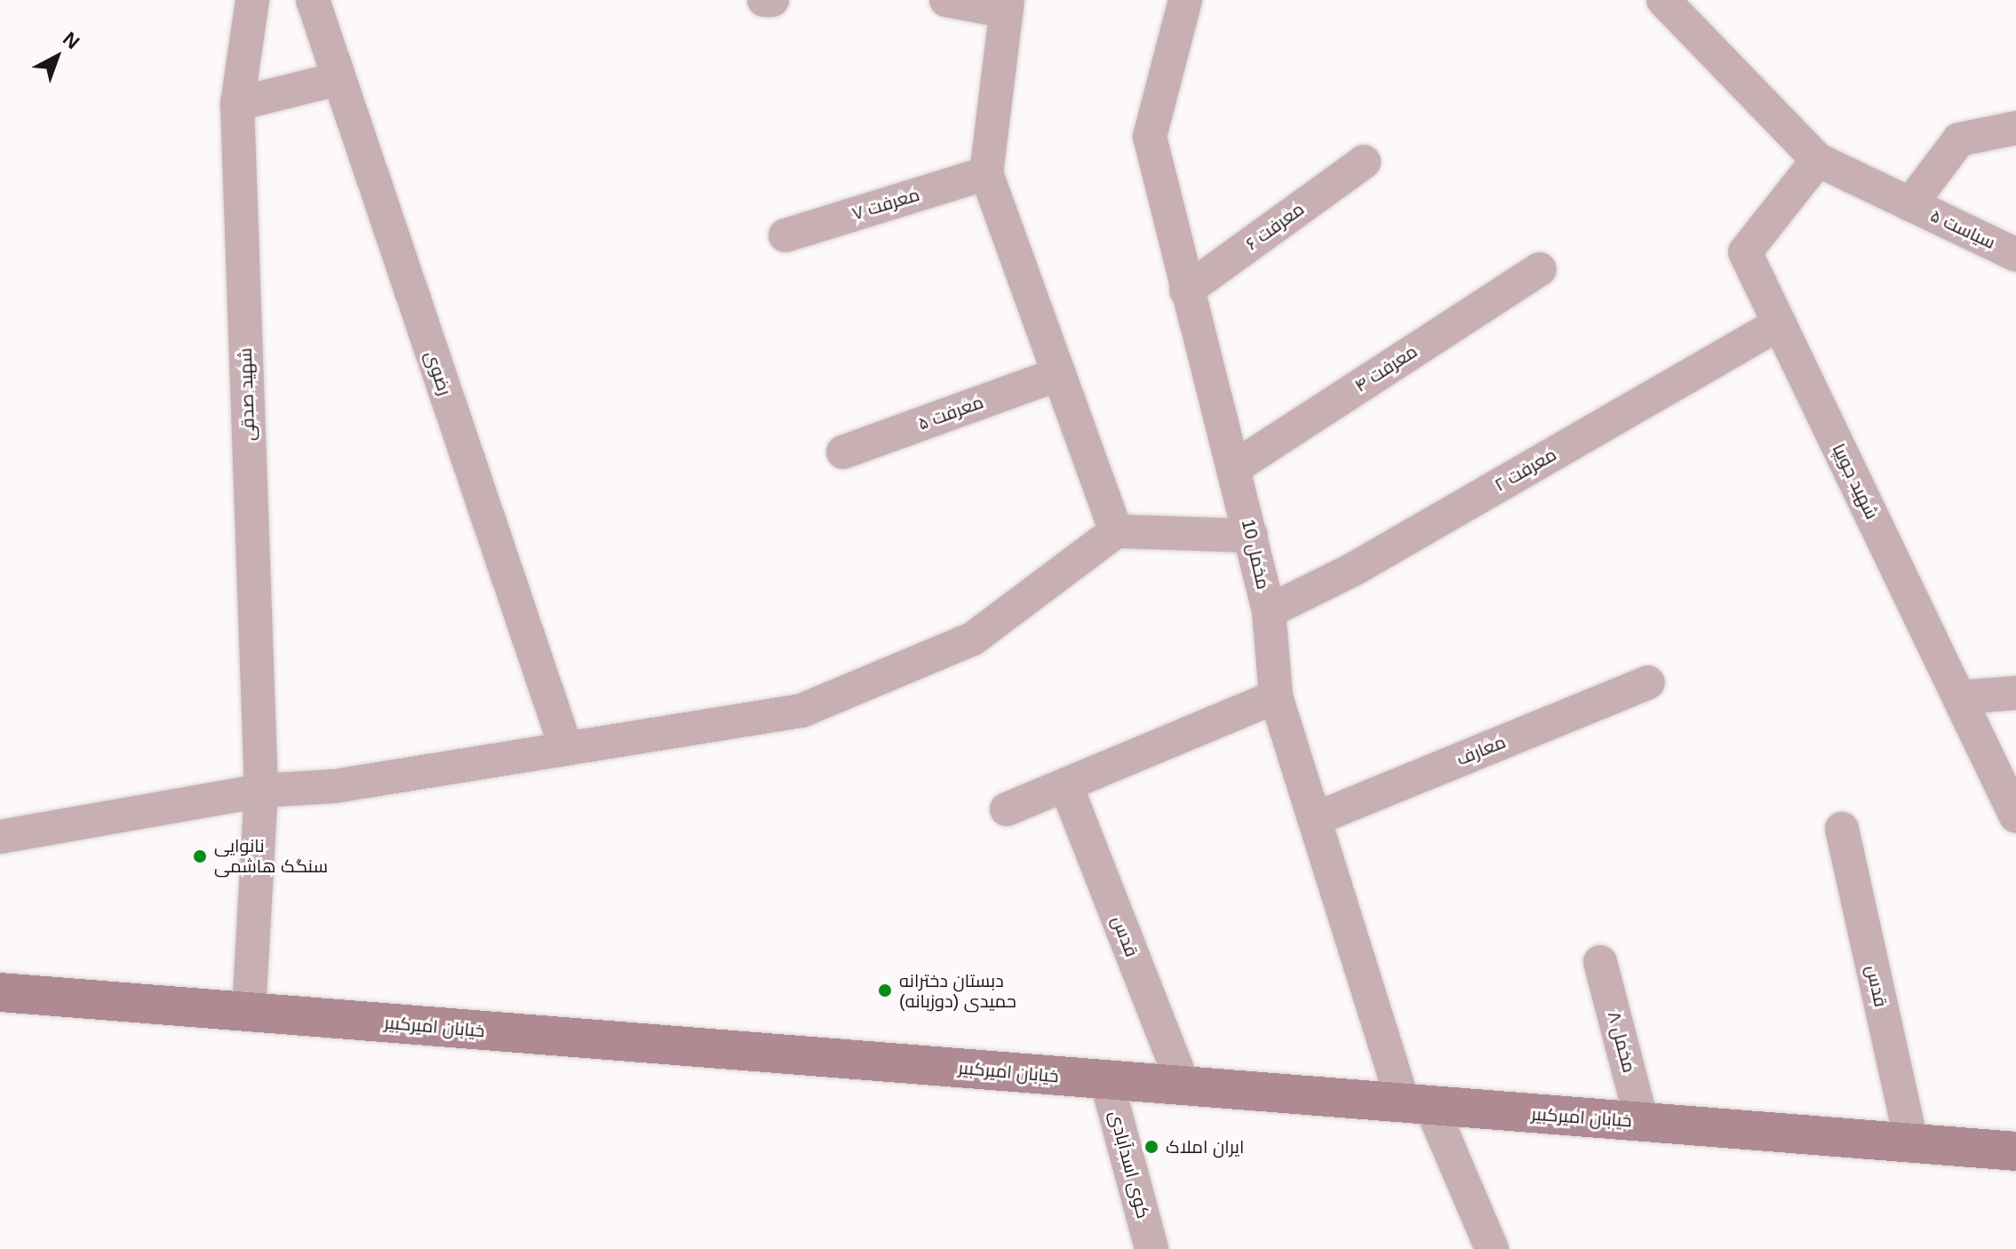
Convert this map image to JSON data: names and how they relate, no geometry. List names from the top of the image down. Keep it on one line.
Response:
{"streets":{"main road":["خیابان امیرکبیر"],"street":["معرفت ۷","معرفت ۶","سیاست ۵","معرفت ۴","رضوی","شهید صدقی","معرفت ۵","معرفت ۲","شهید جویپا","مخمل 10","معارف","قدس","مخمل ۸","کوی اسدآبادی"]},"crossings":[["معرفت ۶","مخمل 10"],["سیاست ۵","شهید جویپا"],["معرفت ۴","مخمل 10"],["شهید صدقی","خیابان امیرکبیر"],["معرفت ۲","شهید جویپا"],["معرفت ۲","مخمل 10"],["مخمل 10","معارف"],["مخمل 10","خیابان امیرکبیر"],["قدس","خیابان امیرکبیر"],["خیابان امیرکبیر","مخمل ۸"],["خیابان امیرکبیر","کوی اسدآبادی"]],"places":["نانوایی سنگک هاشمی","دبستان دخترانه حمیدی (دوزبانه)","ایران املاک"],"north":"top right"}
